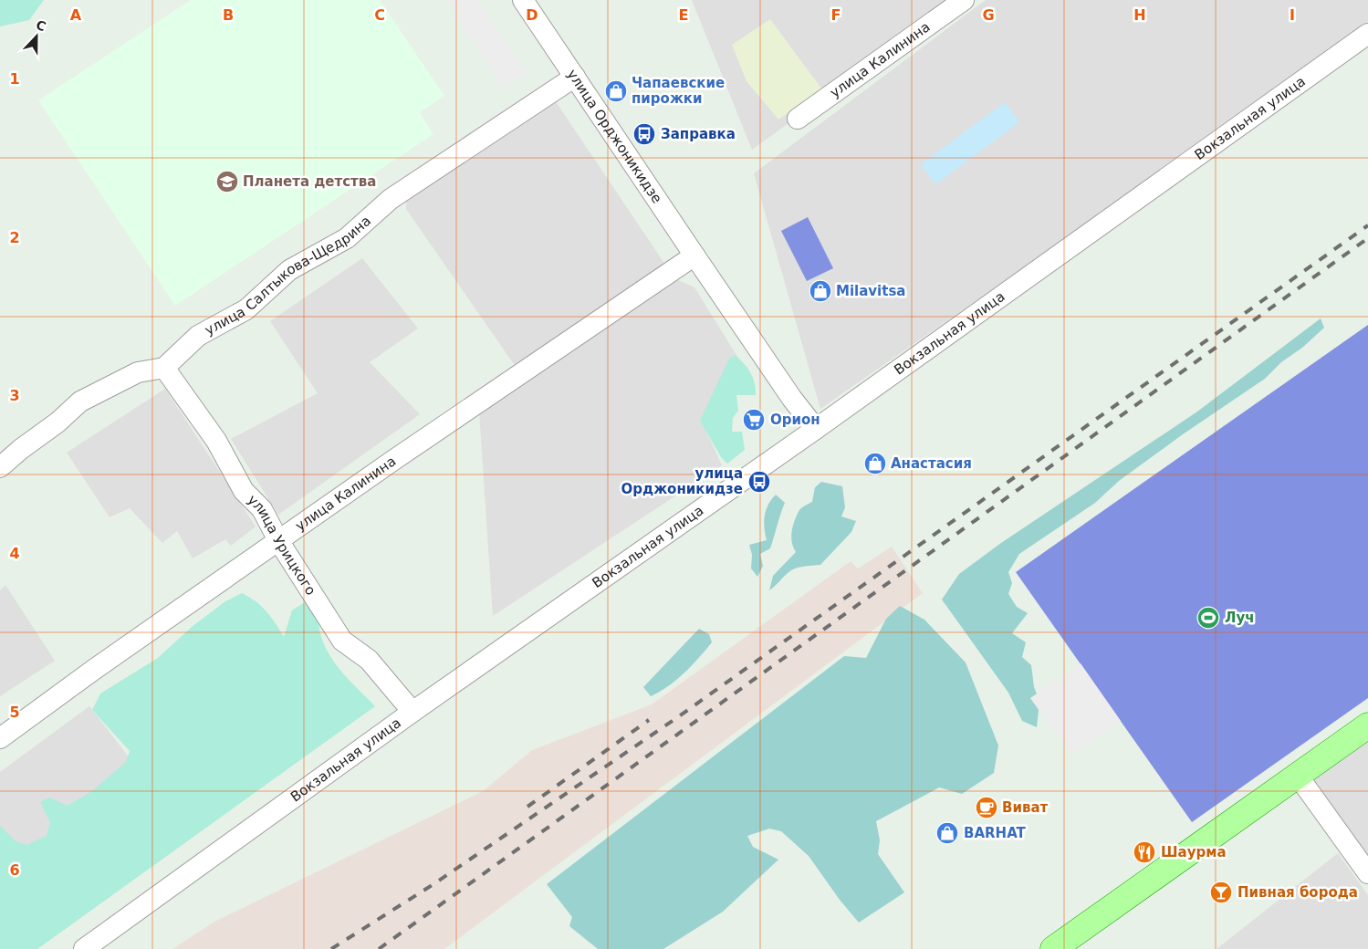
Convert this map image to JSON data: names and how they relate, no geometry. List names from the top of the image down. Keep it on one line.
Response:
{"streets":{"street":["улица Калинина","Вокзальная улица","улица Орджоникидзе","улица Салтыкова-Щедрина","улица Урицкого"]},"crossings":[["улица Калинина","улица Орджоникидзе"],["улица Калинина","улица Урицкого"],["Вокзальная улица","улица Орджоникидзе"],["Вокзальная улица","улица Урицкого"],["улица Орджоникидзе","улица Салтыкова-Щедрина"],["улица Салтыкова-Щедрина","улица Урицкого"]],"places":{"shop":["Чапаевские пирожки","Milavitsa","Анастасия","BARHAT"],"bus stop":["Заправка","улица Орджоникидзе"],"school or university":["Планета детства"],"supermarket":["Орион"],"sports":["Луч"],"cafe":["Виват"],"restaurant":["Шаурма"],"bar":["Пивная борода"]},"north":"top","grid":{"columns":["A","B","C","D","E","F","G","H","I"],"rows":["1","2","3","4","5","6"]}}
